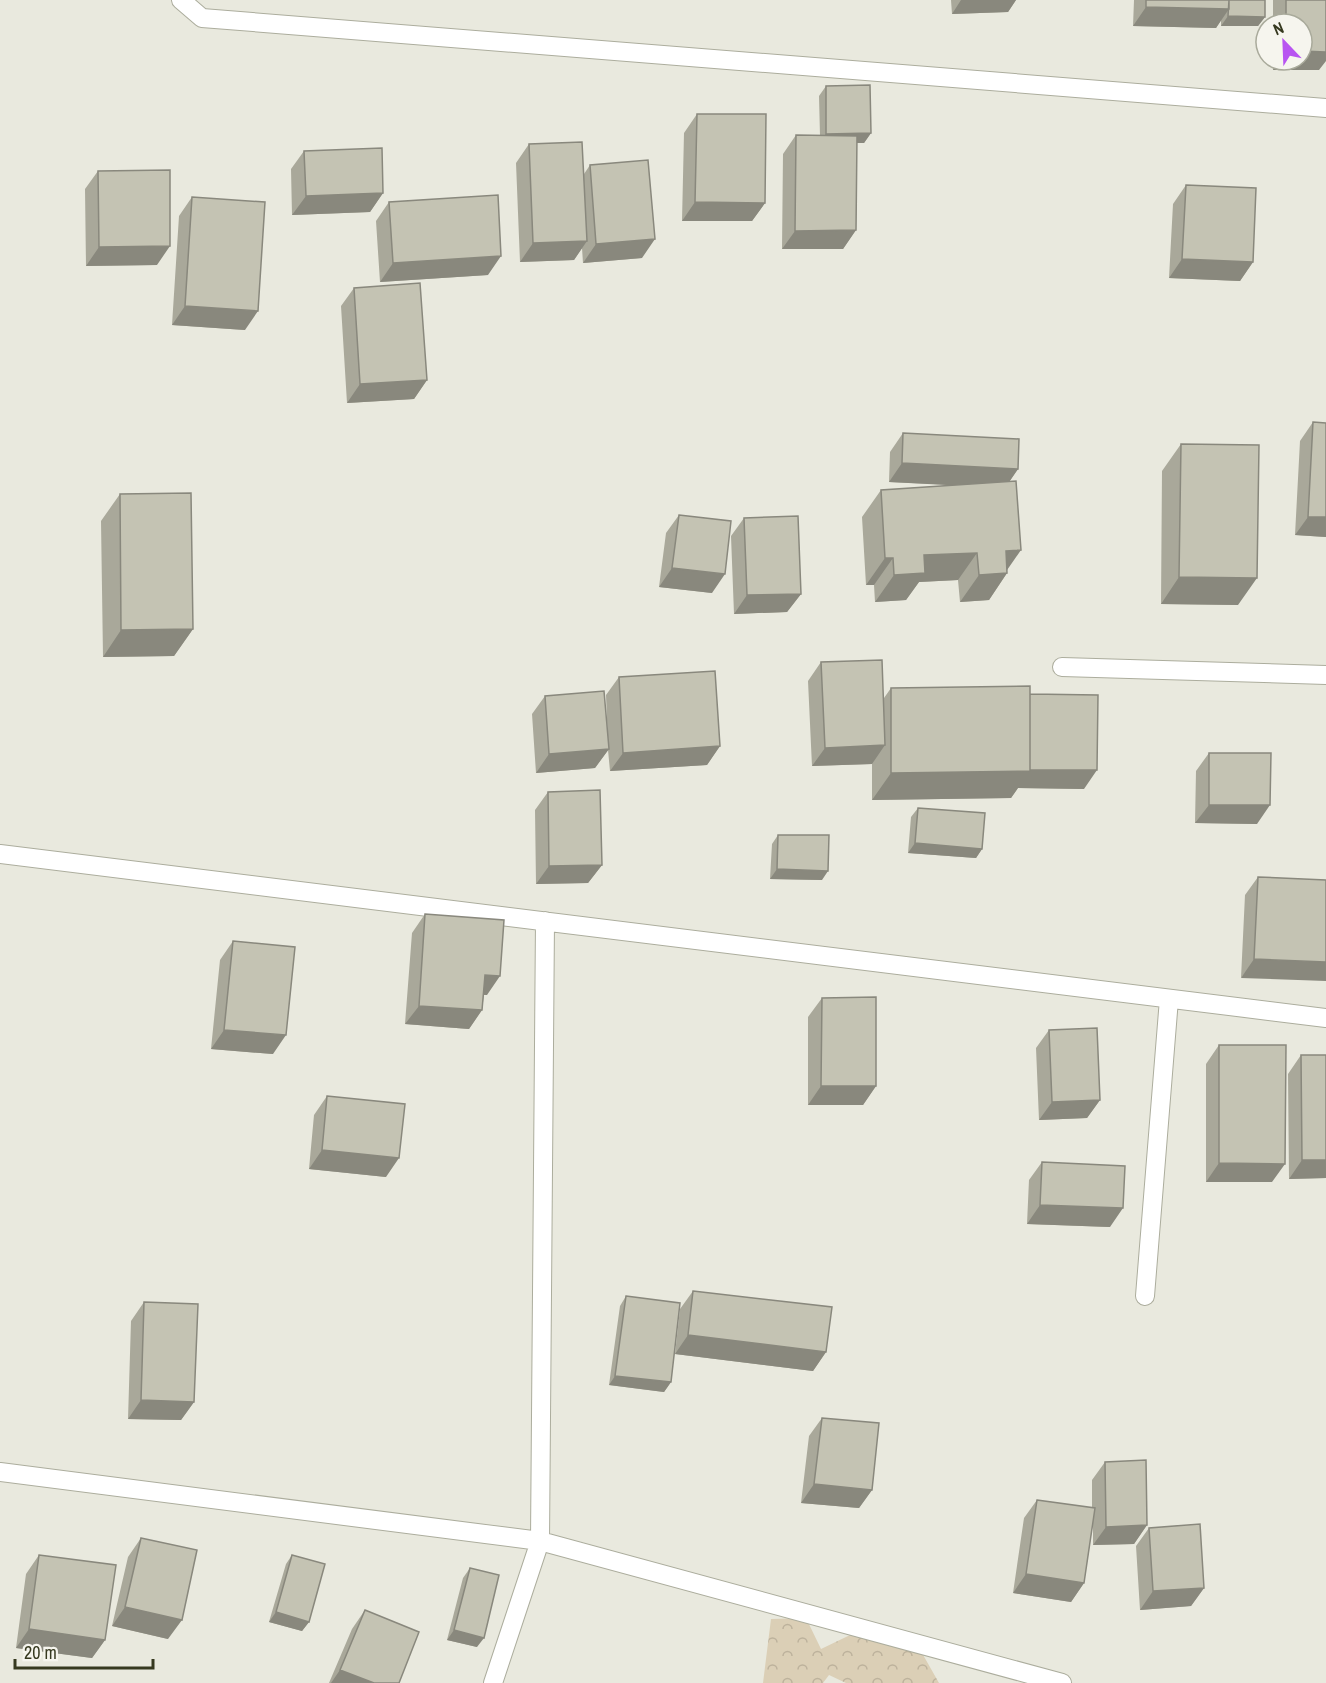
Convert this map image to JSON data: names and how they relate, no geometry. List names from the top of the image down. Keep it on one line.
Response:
{"scale_bar":"20 m","north":"top left"}
